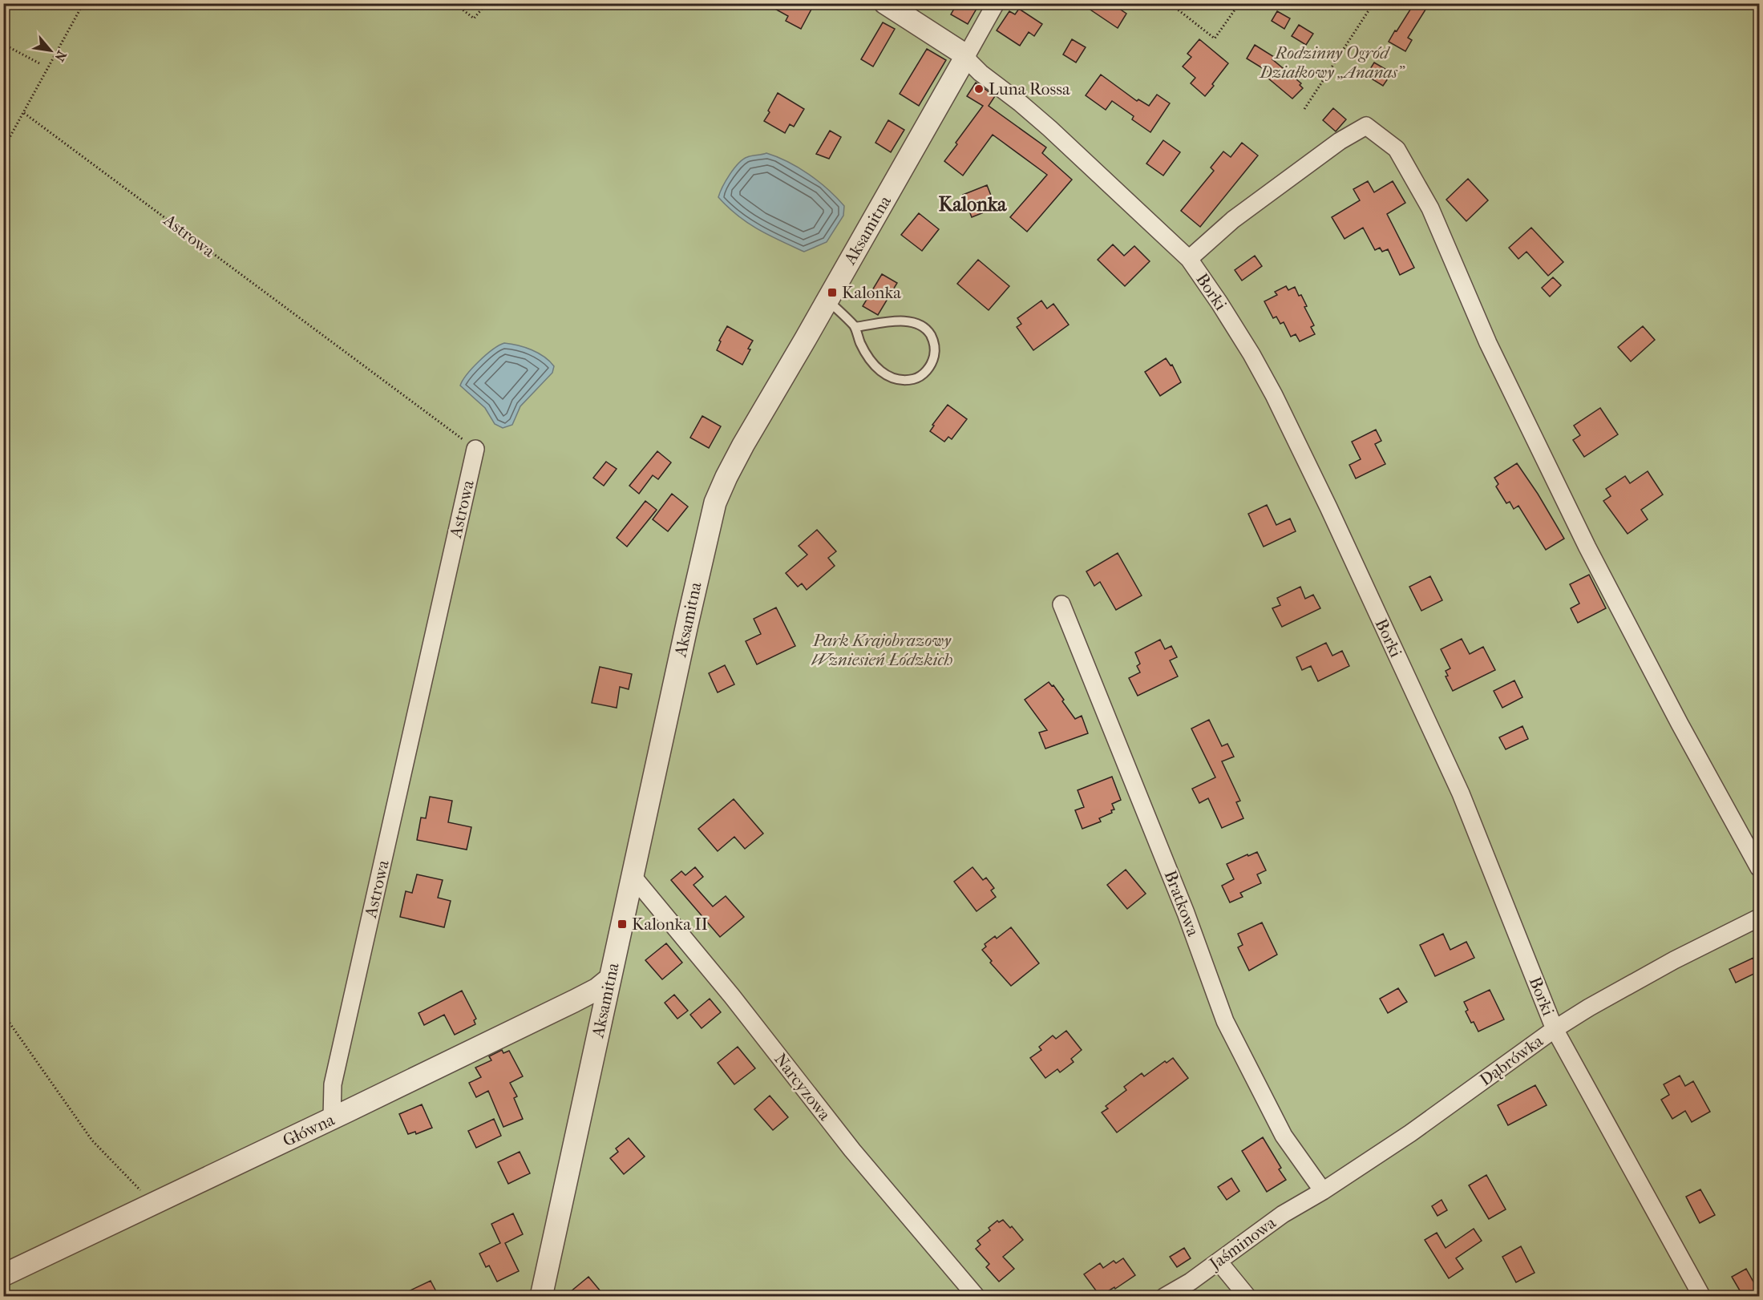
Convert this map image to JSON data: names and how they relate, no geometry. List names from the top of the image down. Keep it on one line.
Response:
{"streets":{"street":["Aksamitna","Astrowa","Borki","Bratkowa","Dąbrówka","Narcyzowa","Główna","Jaśminowa"]},"crossings":[["Aksamitna","Borki"],["Aksamitna","Narcyzowa"],["Aksamitna","Główna"],["Astrowa","Główna"],["Borki","Dąbrówka"],["Bratkowa","Dąbrówka"],["Bratkowa","Jaśminowa"],["Dąbrówka","Jaśminowa"]],"districts":["Kalonka"],"parks":["Rodzinny Ogród Działkowy „Ananas”","Park Krajobrazowy Wzniesień Łódzkich"],"places":{"other":["Luna Rossa"],"transit":["Kalonka","Kalonka II"]},"north":"bottom right"}
